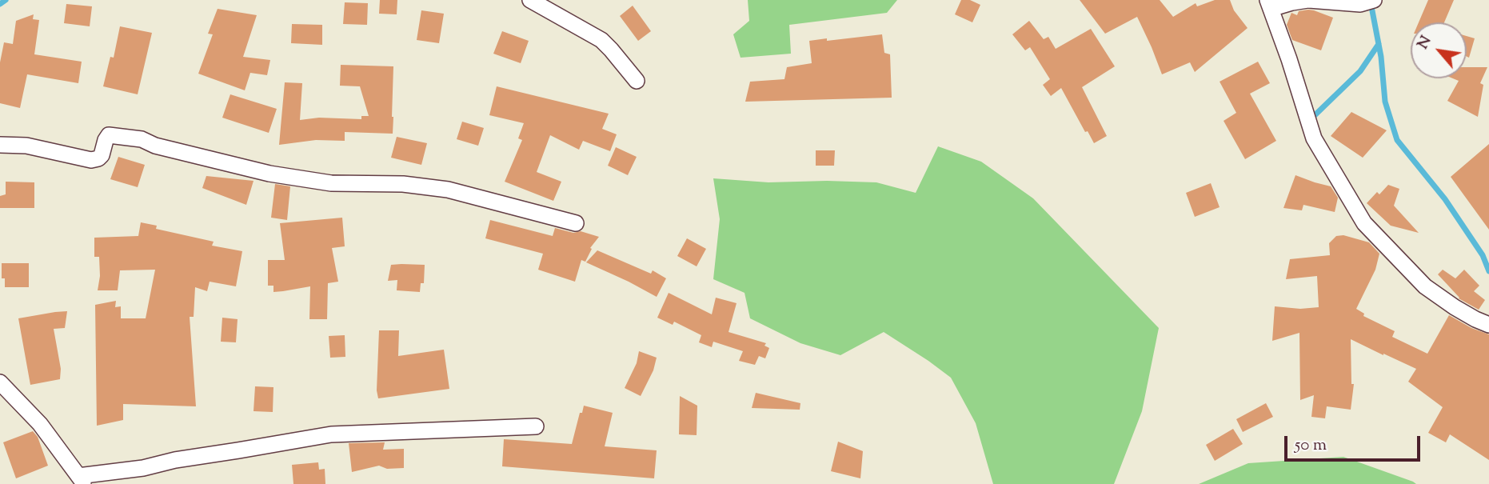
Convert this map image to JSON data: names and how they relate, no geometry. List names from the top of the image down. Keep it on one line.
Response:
{"scale_bar":"50 m","north":"top left"}
